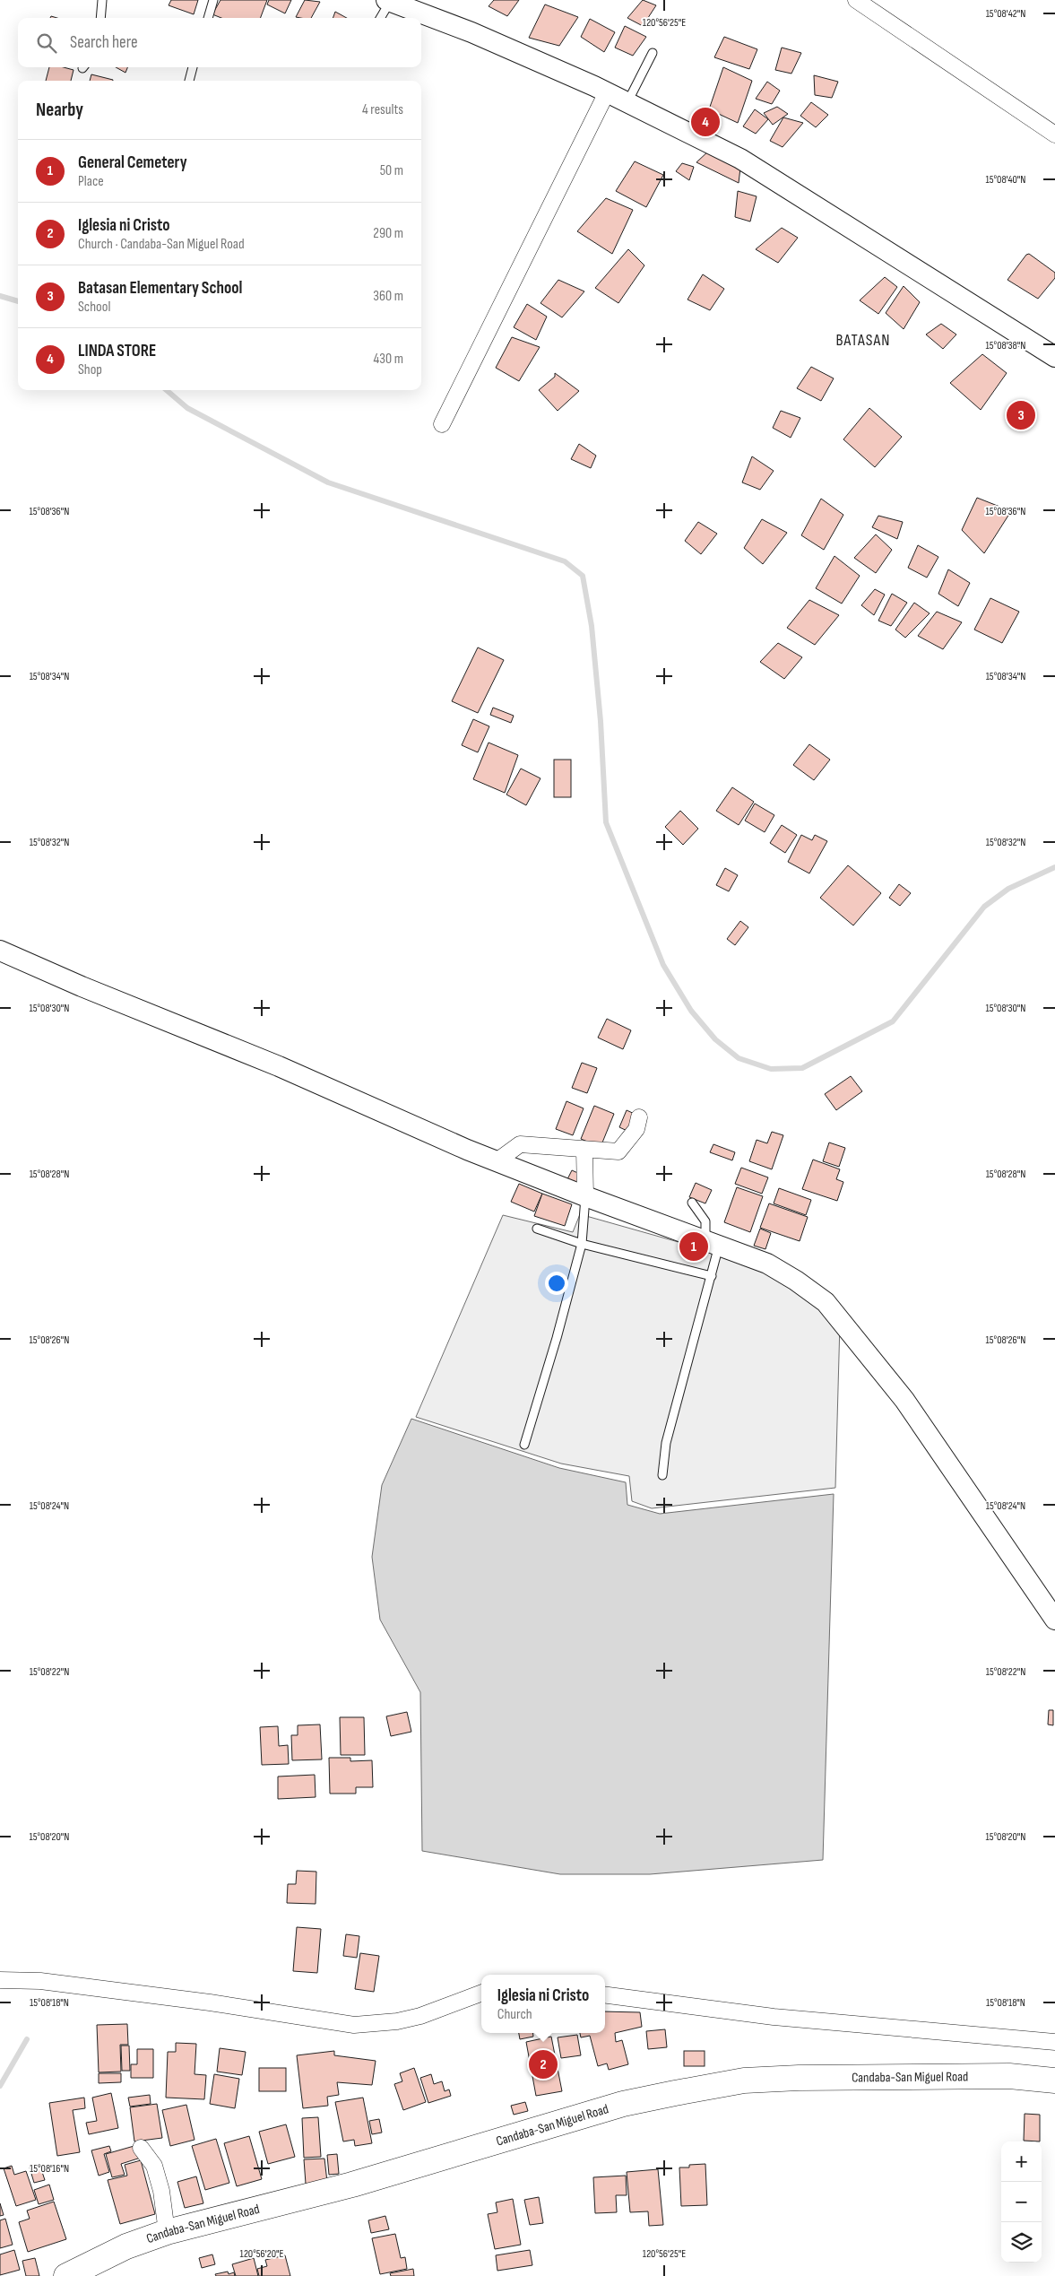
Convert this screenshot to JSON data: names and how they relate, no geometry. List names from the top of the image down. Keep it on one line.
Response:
{"streets":{"main road":["Candaba-San Miguel Road"]},"districts":["BATASAN"],"page":{"search":"Search here","heading":["Nearby","4 results"],"pins":["4","3","1","2"],"list":[{"mark":"1","name":"General Cemetery","note":"Place","value":"50 m"},{"mark":"2","name":"Iglesia ni Cristo","note":"Church · Candaba-San Miguel Road","value":"290 m"},{"mark":"3","name":"Batasan Elementary School","note":"School","value":"360 m"},{"mark":"4","name":"LINDA STORE","note":"Shop","value":"430 m"}],"popup":["Iglesia ni Cristo","Church"],"map_buttons":["+","−"]},"coordinates":["15°08'42\"N","120°56'25\"E","15°08'40\"N","15°08'38\"N","15°08'36\"N","15°08'34\"N","15°08'32\"N","15°08'30\"N","15°08'28\"N","15°08'26\"N","15°08'24\"N","15°08'22\"N","15°08'20\"N","15°08'18\"N","15°08'16\"N","120°56'20\"E"]}
